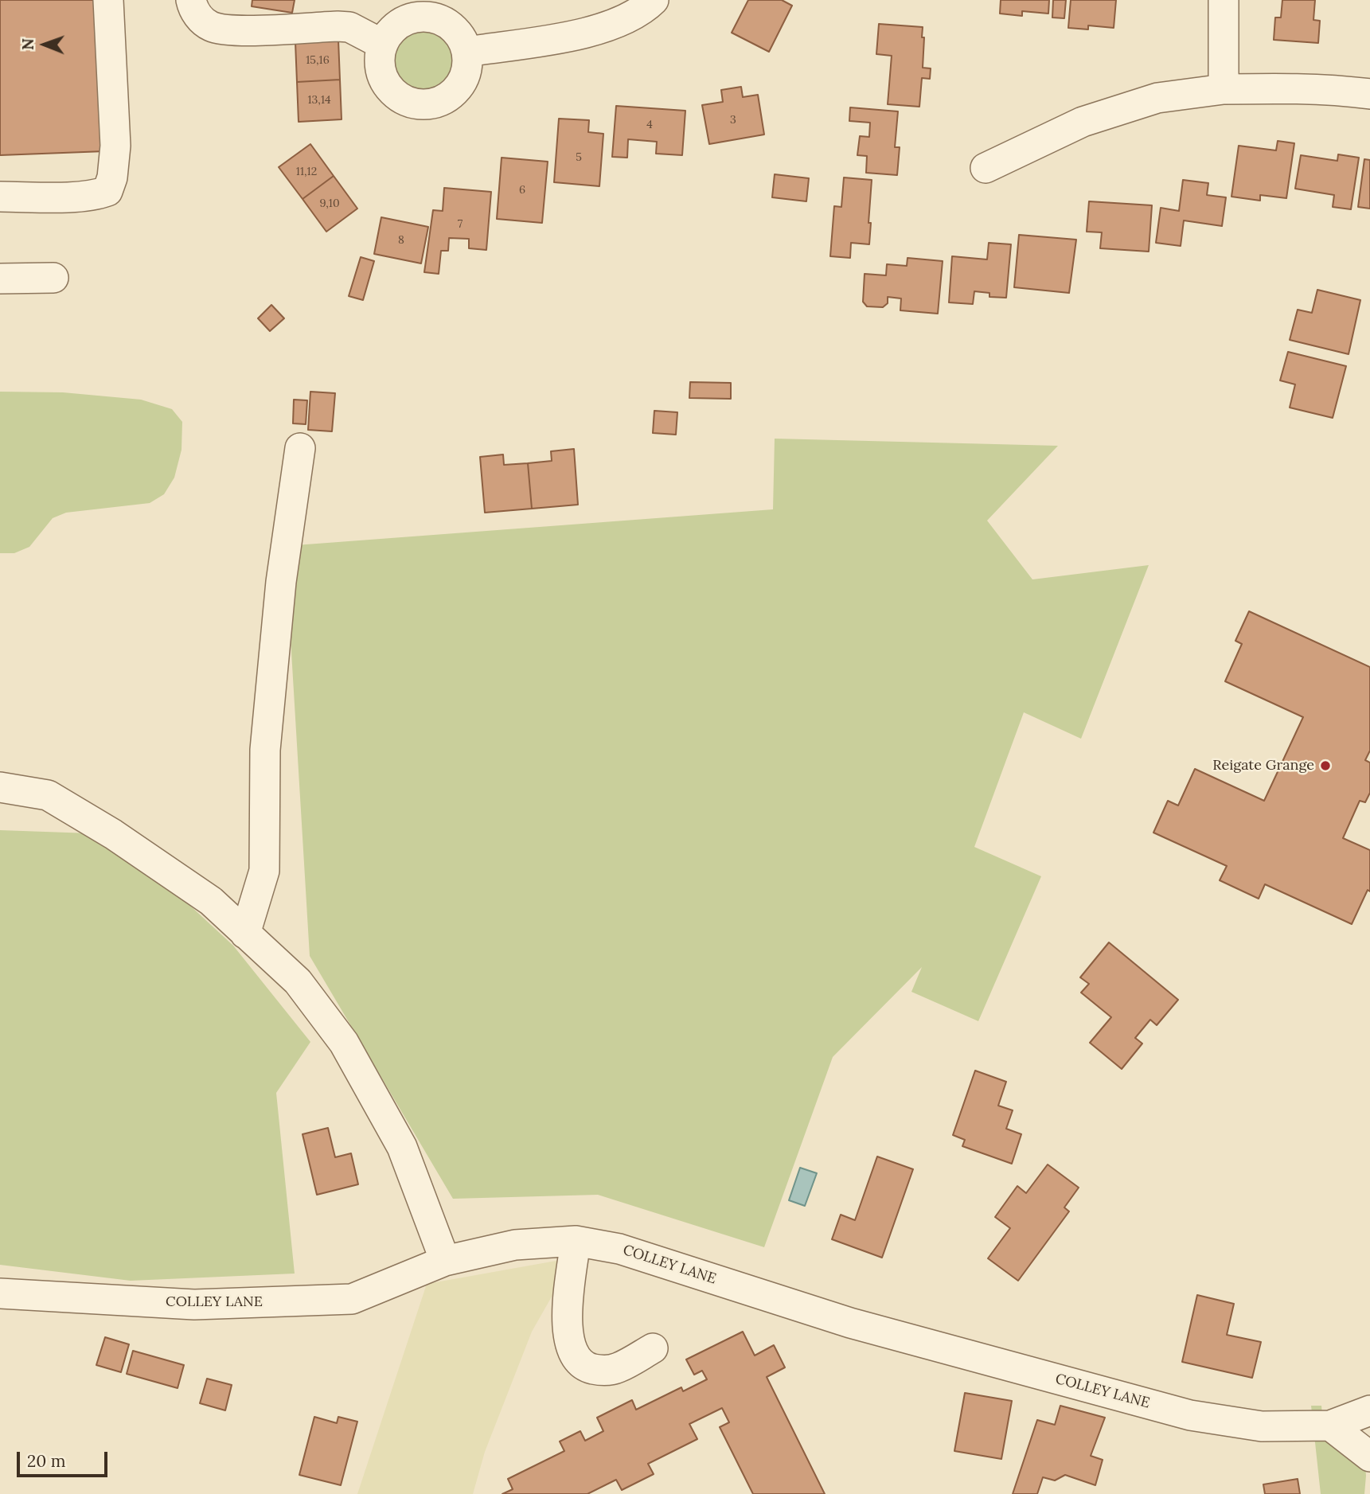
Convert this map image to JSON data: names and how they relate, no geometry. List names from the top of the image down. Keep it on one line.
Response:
{"streets":{"street":["COLLEY LANE"]},"places":["Reigate Grange"],"house_numbers":["15,16","13,14","3","4","5","11,12","6","9,10","7","8"],"scale_bar":"20 m","north":"left"}
